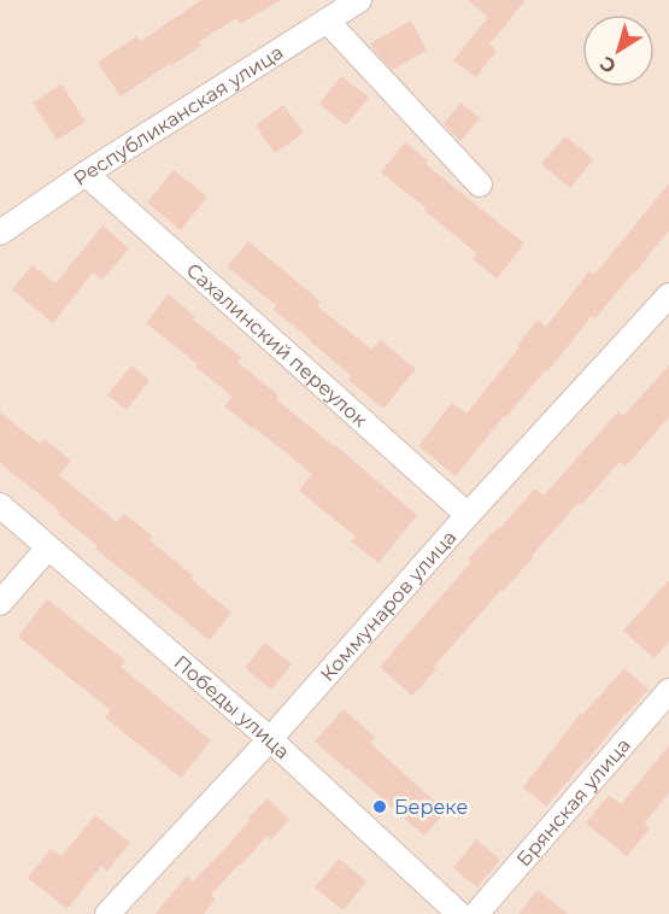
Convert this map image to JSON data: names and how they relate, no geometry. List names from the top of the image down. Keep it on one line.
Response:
{"streets":{"street":["Республиканская улица","Сахалинский переулок","Коммунаров улица","Победы улица","Брянская улица"]},"crossings":[["Республиканская улица","Сахалинский переулок"],["Сахалинский переулок","Коммунаров улица"],["Коммунаров улица","Победы улица"]],"places":["Береке"],"north":"bottom left"}
